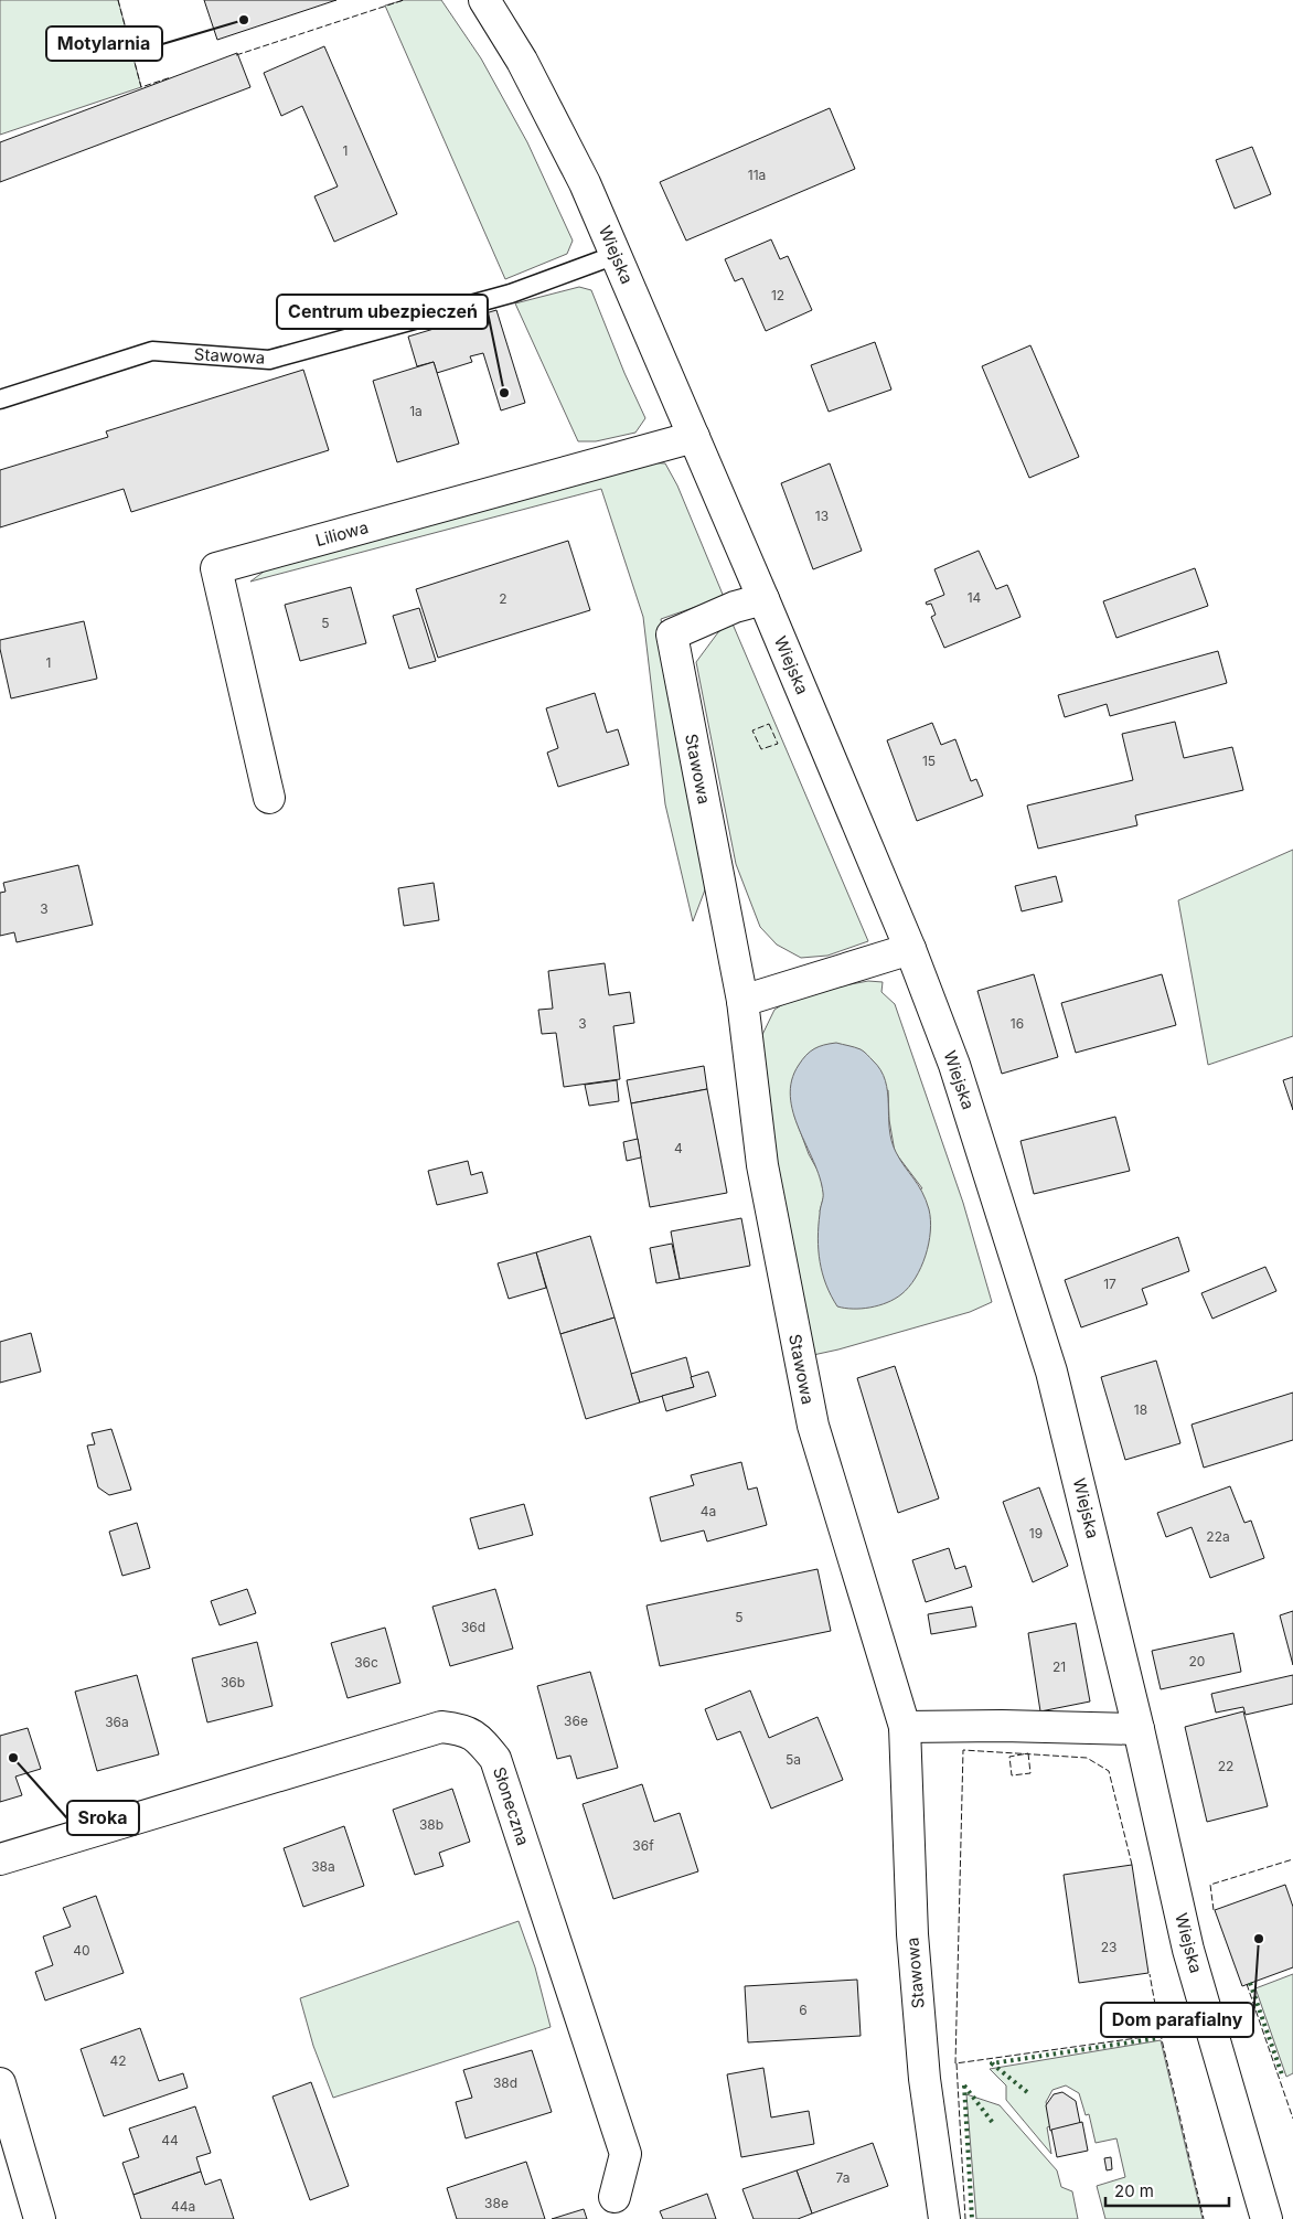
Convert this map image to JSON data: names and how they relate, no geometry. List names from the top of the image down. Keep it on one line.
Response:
{"streets":{"street":["Wiejska","Stawowa","Liliowa","Słoneczna"]},"crossings":[["Wiejska","Stawowa"],["Wiejska","Liliowa"]],"places":["Motylarnia","Centrum ubezpieczeń","Sroka","Dom parafialny"],"house_numbers":["1","11a","12","1a","13","14","2","5","1","15","3","3","16","4","17","18","4a","19","22a","5","36d","20","36c","21","36b","36e","36a","5a","22","38b","36f","38a","23","40","6","42","38d","44","7a","38e","44a"],"scale_bar":"20 m"}
